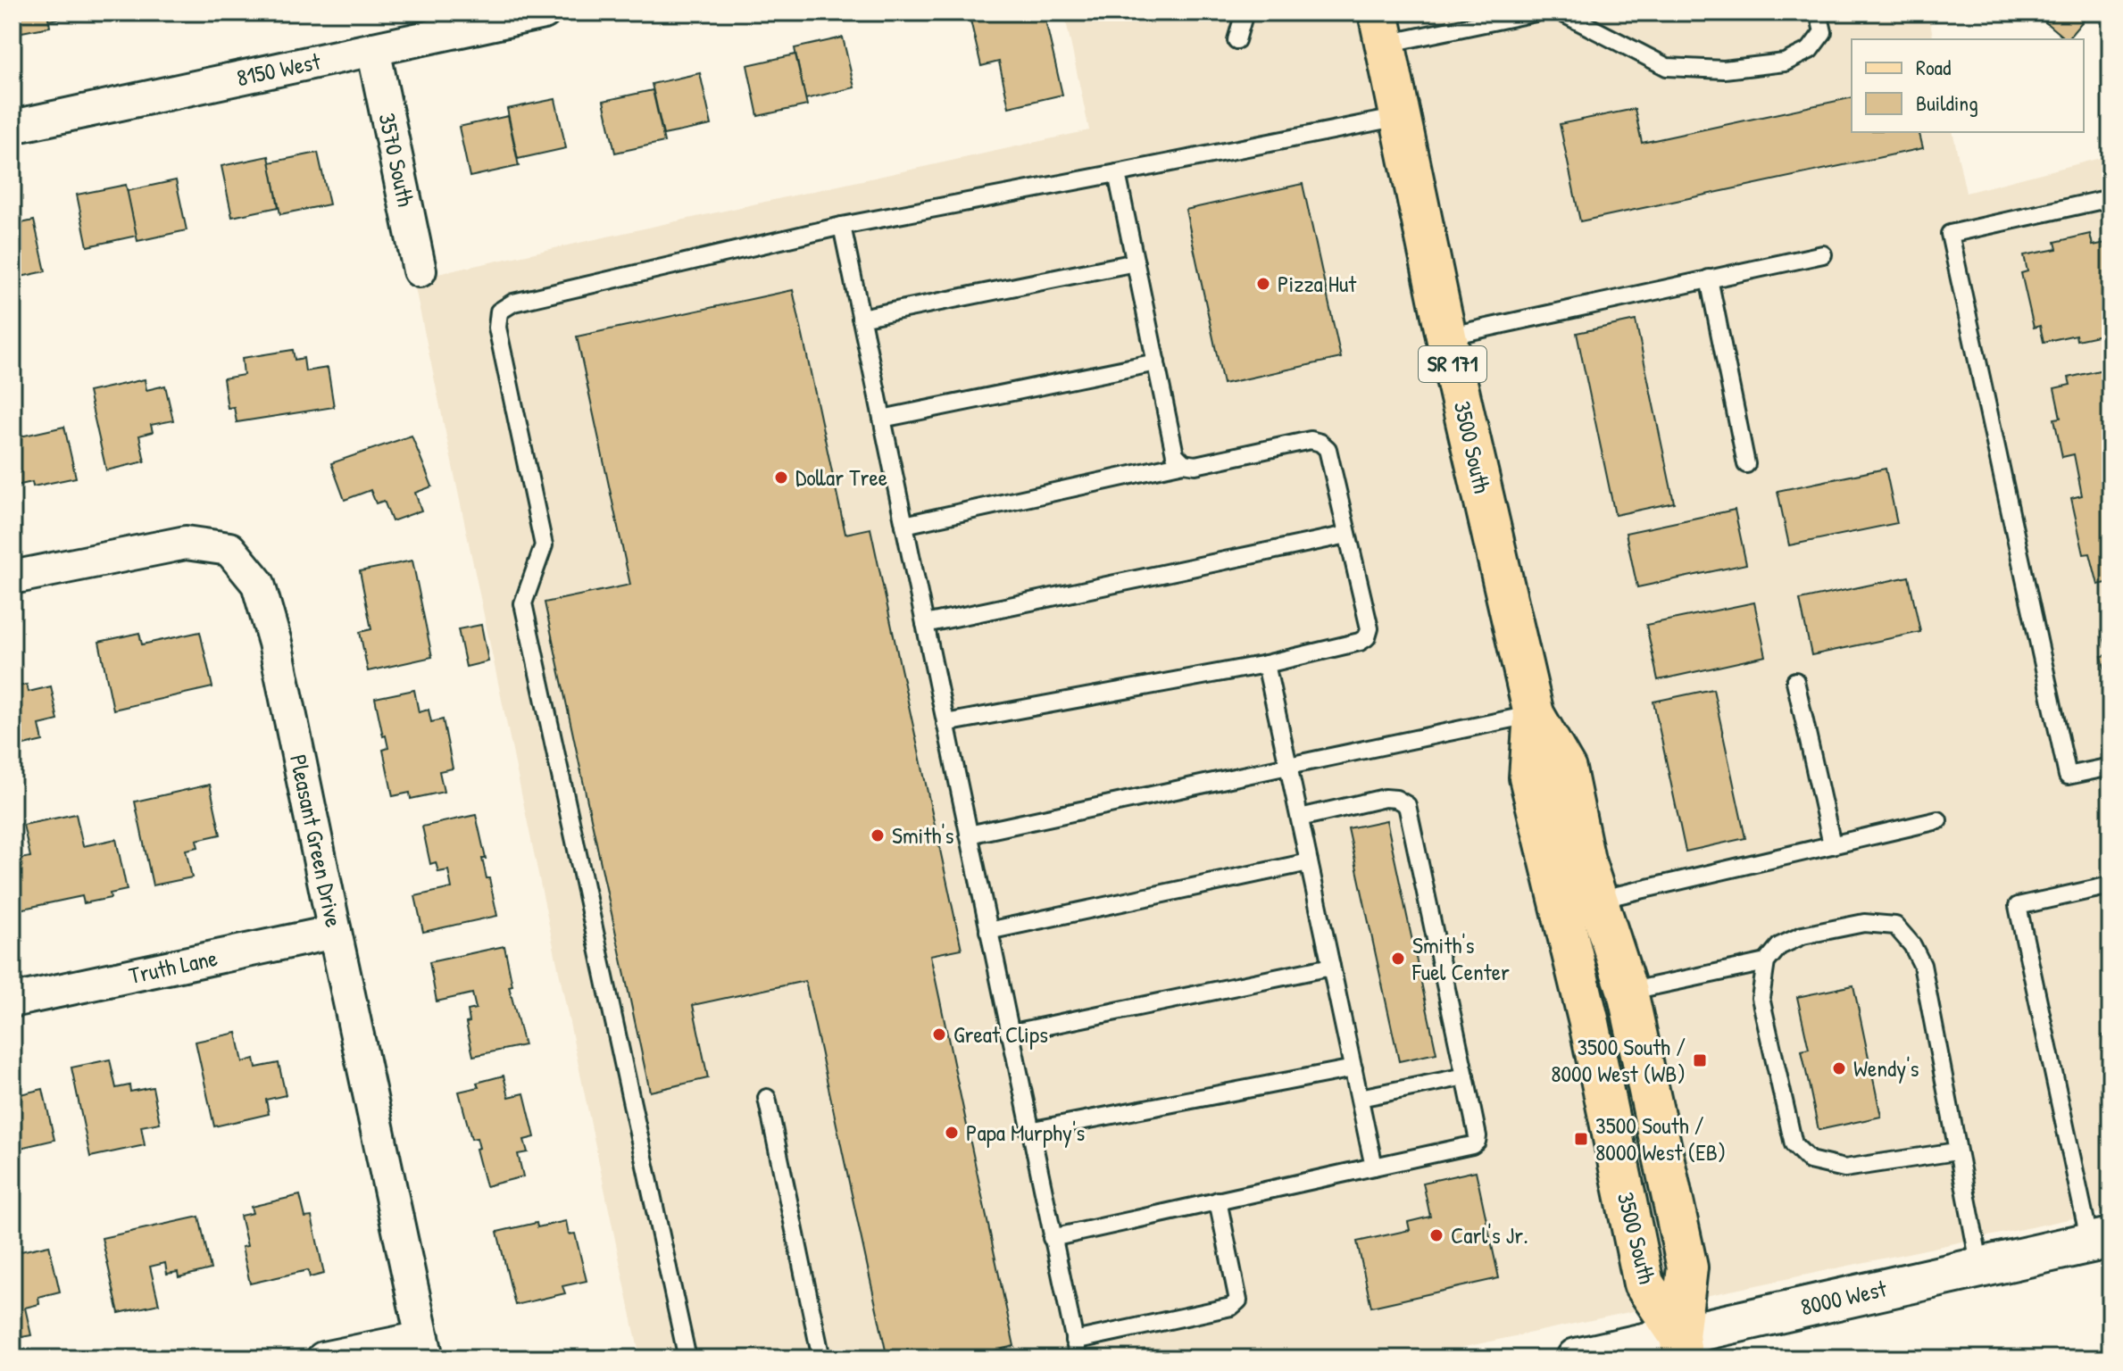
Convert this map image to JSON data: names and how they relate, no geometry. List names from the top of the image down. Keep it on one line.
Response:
{"streets":{"main road":["SR 171","3500 South"],"street":["8150 West","3570 South","Pleasant Green Drive","Truth Lane","8000 West"]},"crossings":[["8150 West","3570 South"],["3500 South","8000 West"],["Pleasant Green Drive","Truth Lane"]],"places":{"other":["Pizza Hut","Dollar Tree","Smith's","Smith's Fuel Center","Great Clips","Wendy's","Papa Murphy's","Carl's Jr."],"transit":["3500 South / 8000 West (WB)","3500 South / 8000 West (EB)"]},"legend":["Road","Building"]}
